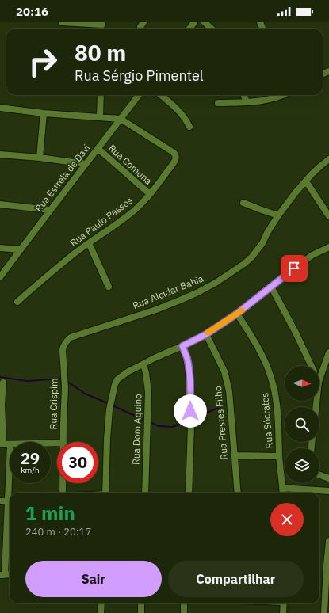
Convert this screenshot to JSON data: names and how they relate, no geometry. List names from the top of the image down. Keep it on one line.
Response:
{"streets":{"street":["Rua Comuna","Rua Estrela de Davi","Rua Paulo Passos","Rua Alcidar Bahia","Rua Crispim","Rua Sócrates","Rua Prestes Filho","Rua Dom Aquino"]},"crossings":[["Rua Comuna","Rua Estrela de Davi"],["Rua Comuna","Rua Paulo Passos"],["Rua Estrela de Davi","Rua Paulo Passos"],["Rua Alcidar Bahia","Rua Crispim"]],"north":"right","page":{"status":"20:16","turn":["80 m","Rua Sérgio Pimentel"],"speed":"29 km/h","limit":"30","heading":["1 min","240 m · 20:17"],"buttons":["Sair","Compartilhar"]}}
